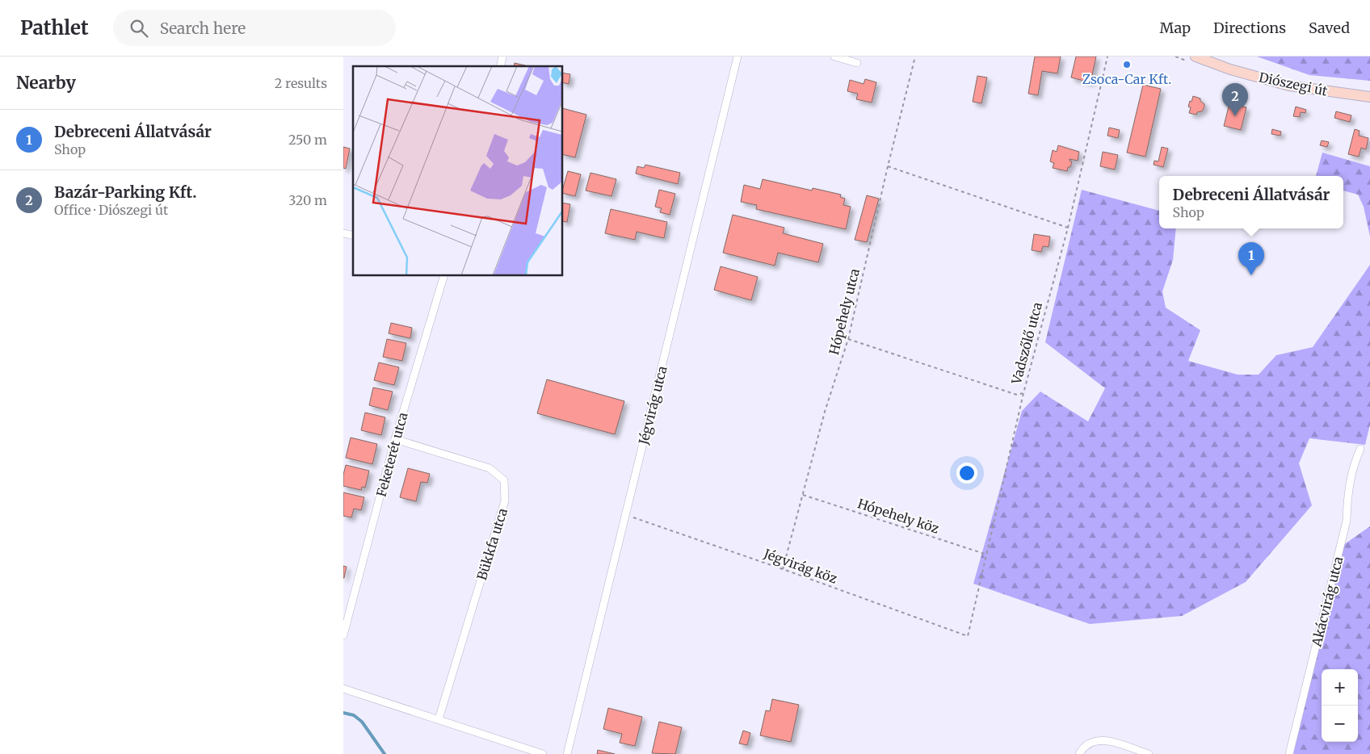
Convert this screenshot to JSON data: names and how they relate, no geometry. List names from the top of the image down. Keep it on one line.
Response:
{"streets":{"main road":["Diószegi út"],"street":["Jégvirág utca","Feketerét utca","Bükkfa utca","Akácvirág utca"],"path":["Hópehely utca","Vadszőlő utca","Hópehely köz","Jégvirág köz"]},"crossings":[["Hópehely utca","Hópehely köz"],["Hópehely utca","Jégvirág köz"],["Vadszőlő utca","Hópehely köz"],["Vadszőlő utca","Jégvirág köz"],["Jégvirág utca","Jégvirág köz"],["Feketerét utca","Bükkfa utca"]],"places":["Zsoca-Car Kft."],"page":{"header":"Pathlet","search":"Search here","nav":["Map","Directions","Saved"],"heading":["Nearby","2 results"],"pins":["2","1"],"list":[{"mark":"1","name":"Debreceni Állatvásár","note":"Shop","value":"250 m"},{"mark":"2","name":"Bazár-Parking Kft.","note":"Office · Diószegi út","value":"320 m"}],"popup":["Debreceni Állatvásár","Shop"],"map_buttons":["+","−"]}}
